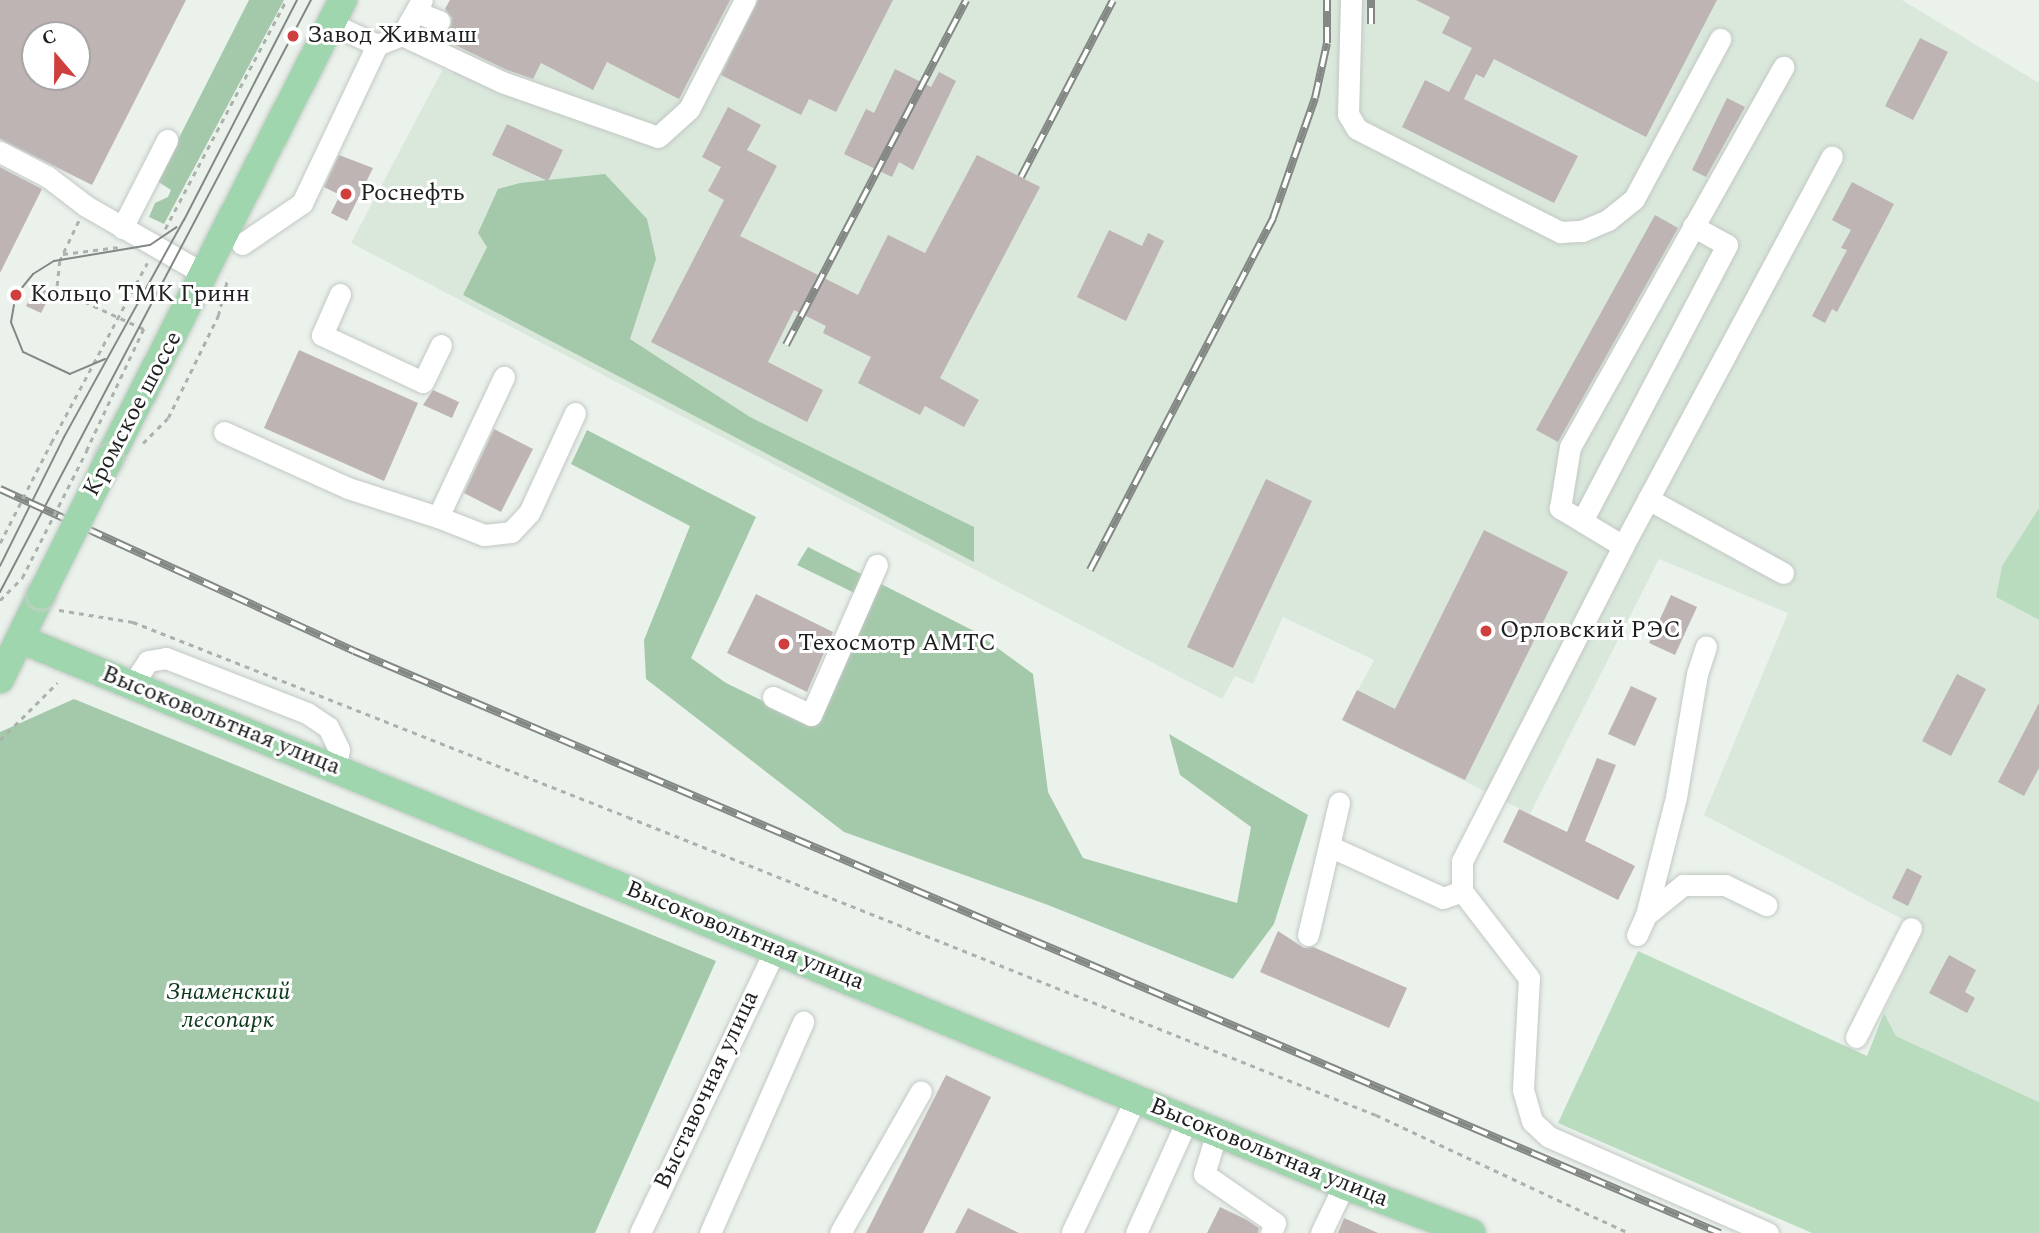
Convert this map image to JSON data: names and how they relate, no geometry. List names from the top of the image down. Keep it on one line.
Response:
{"streets":{"main road":["Кромское шоссе","Высоковольтная улица"],"street":["Выставочная улица"]},"crossings":[["Кромское шоссе","Высоковольтная улица"],["Высоковольтная улица","Выставочная улица"]],"parks":["Знаменский лесопарк"],"places":["Завод Живмаш","Роснефть","Кольцо ТМК Гринн","Орловский РЭС","Техосмотр АМТС"],"north":"top"}
